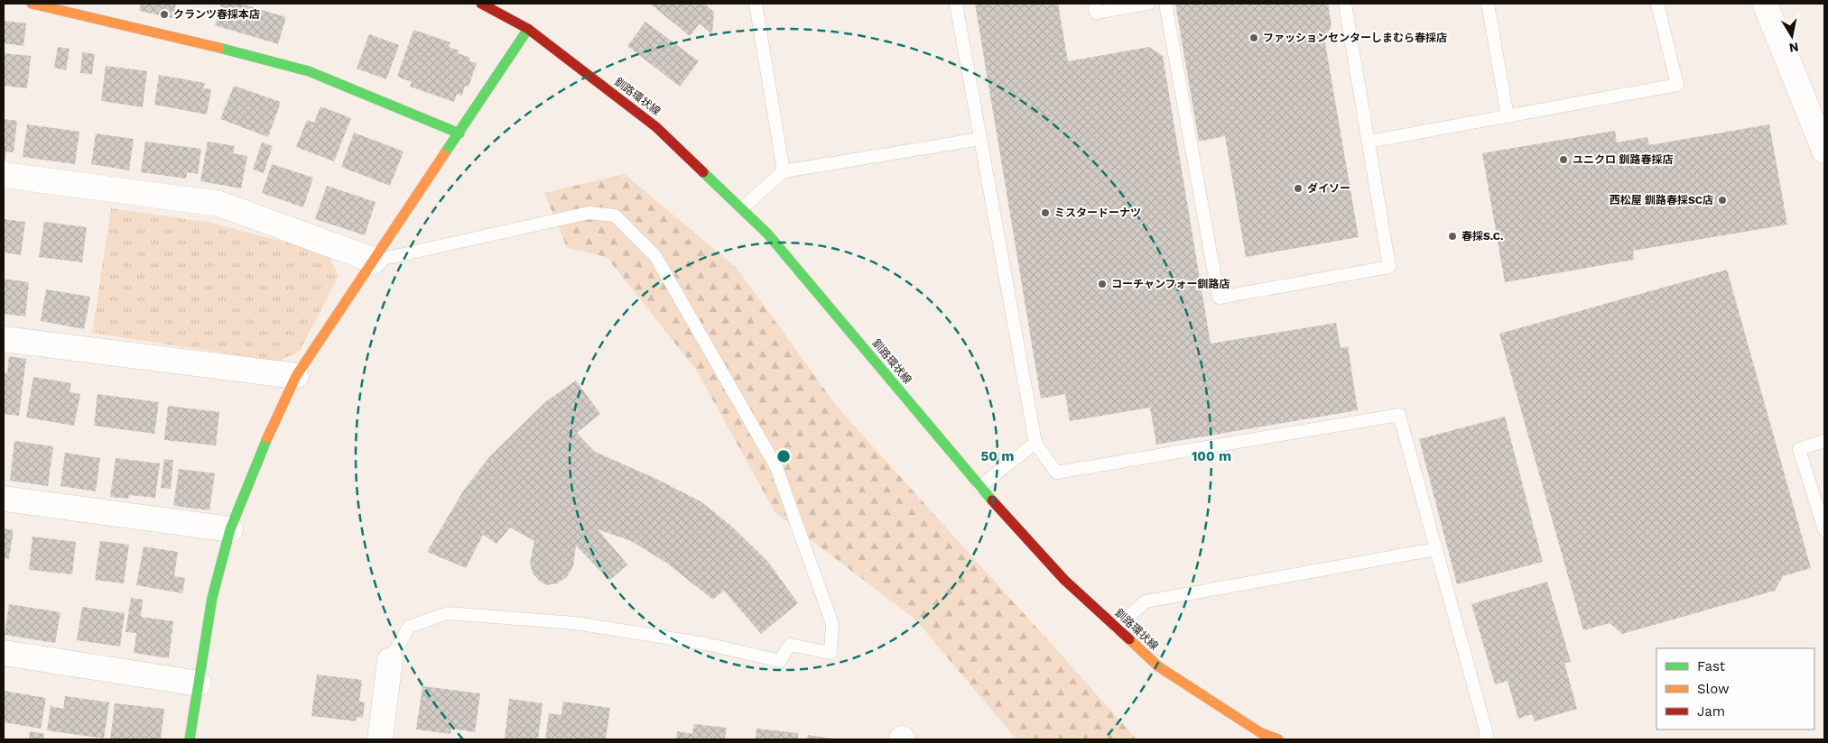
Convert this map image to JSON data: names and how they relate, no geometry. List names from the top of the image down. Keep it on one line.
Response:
{"streets":{"street":["釧路環状線"]},"places":["クランツ春採本店","ファッションセンターしまむら春採店","ユニクロ 釧路春採店","ダイソー","西松屋 釧路春採SC店","ミスタードーナツ","春採S.C.","コーチャンフォー釧路店"],"legend":["Fast","Slow","Jam"],"north":"bottom","rings":["50 m","100 m"]}
